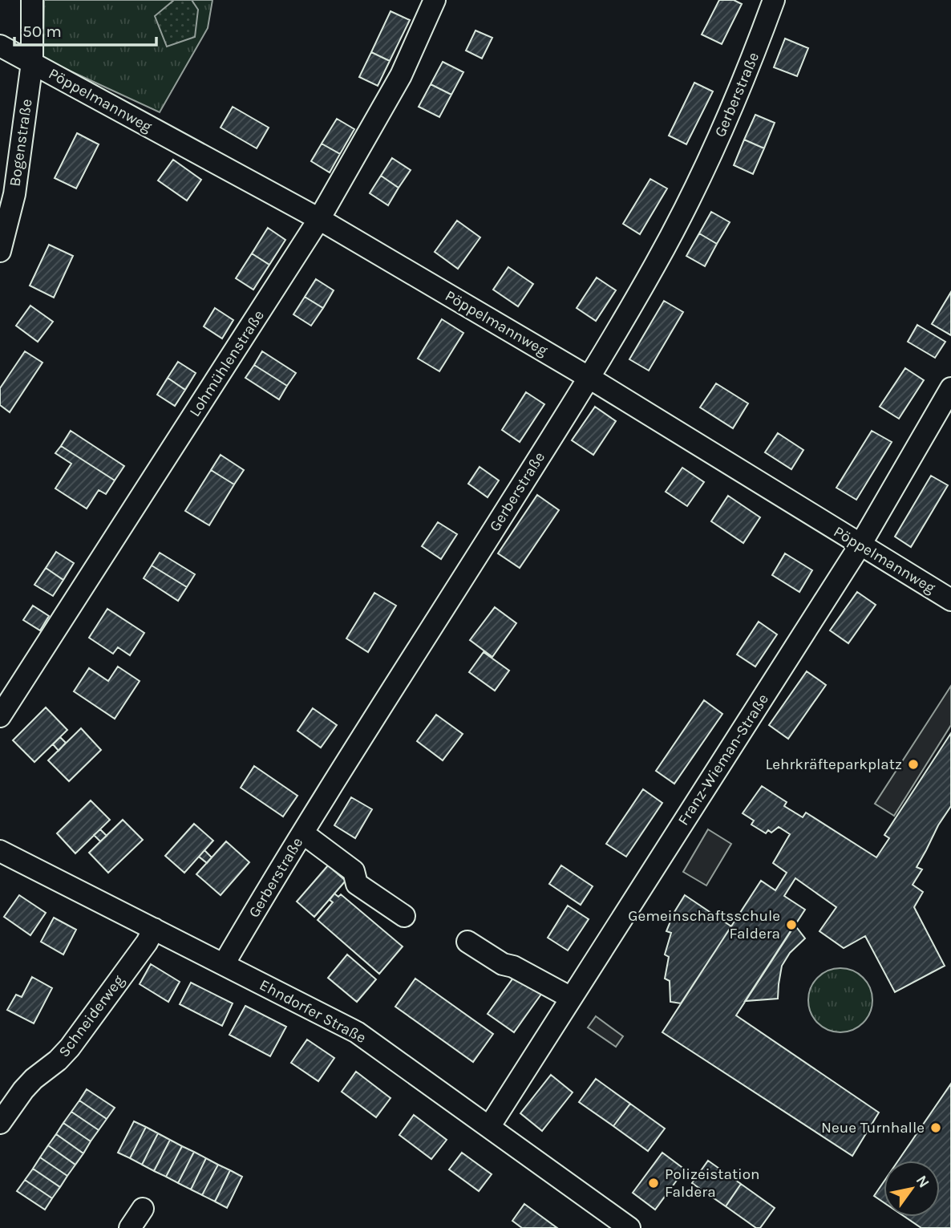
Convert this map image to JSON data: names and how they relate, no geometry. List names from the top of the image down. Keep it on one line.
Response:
{"streets":{"street":["Gerberstraße","Pöppelmannweg","Bogenstraße","Lohmühlenstraße","Franz-Wieman-Straße","Ehndorfer Straße","Schneiderweg"]},"crossings":[["Gerberstraße","Pöppelmannweg"],["Gerberstraße","Ehndorfer Straße"],["Pöppelmannweg","Bogenstraße"],["Pöppelmannweg","Lohmühlenstraße"],["Pöppelmannweg","Franz-Wieman-Straße"],["Franz-Wieman-Straße","Ehndorfer Straße"],["Ehndorfer Straße","Schneiderweg"]],"places":["Lehrkräfteparkplatz","Gemeinschaftsschule Faldera","Neue Turnhalle","Polizeistation Faldera"],"scale_bar":"50 m","north":"top right"}
